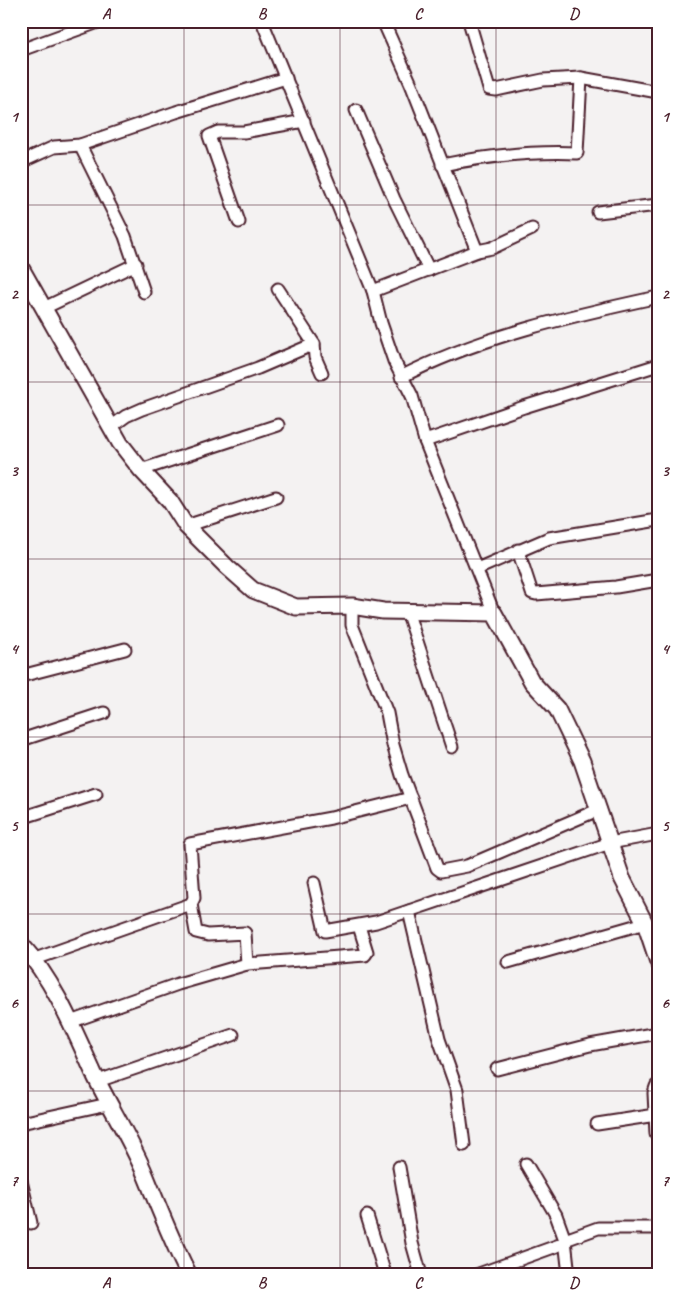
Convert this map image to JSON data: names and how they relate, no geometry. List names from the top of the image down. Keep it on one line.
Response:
{"grid":{"columns":["A","B","C","D"],"rows":["1","2","3","4","5","6","7"]}}
